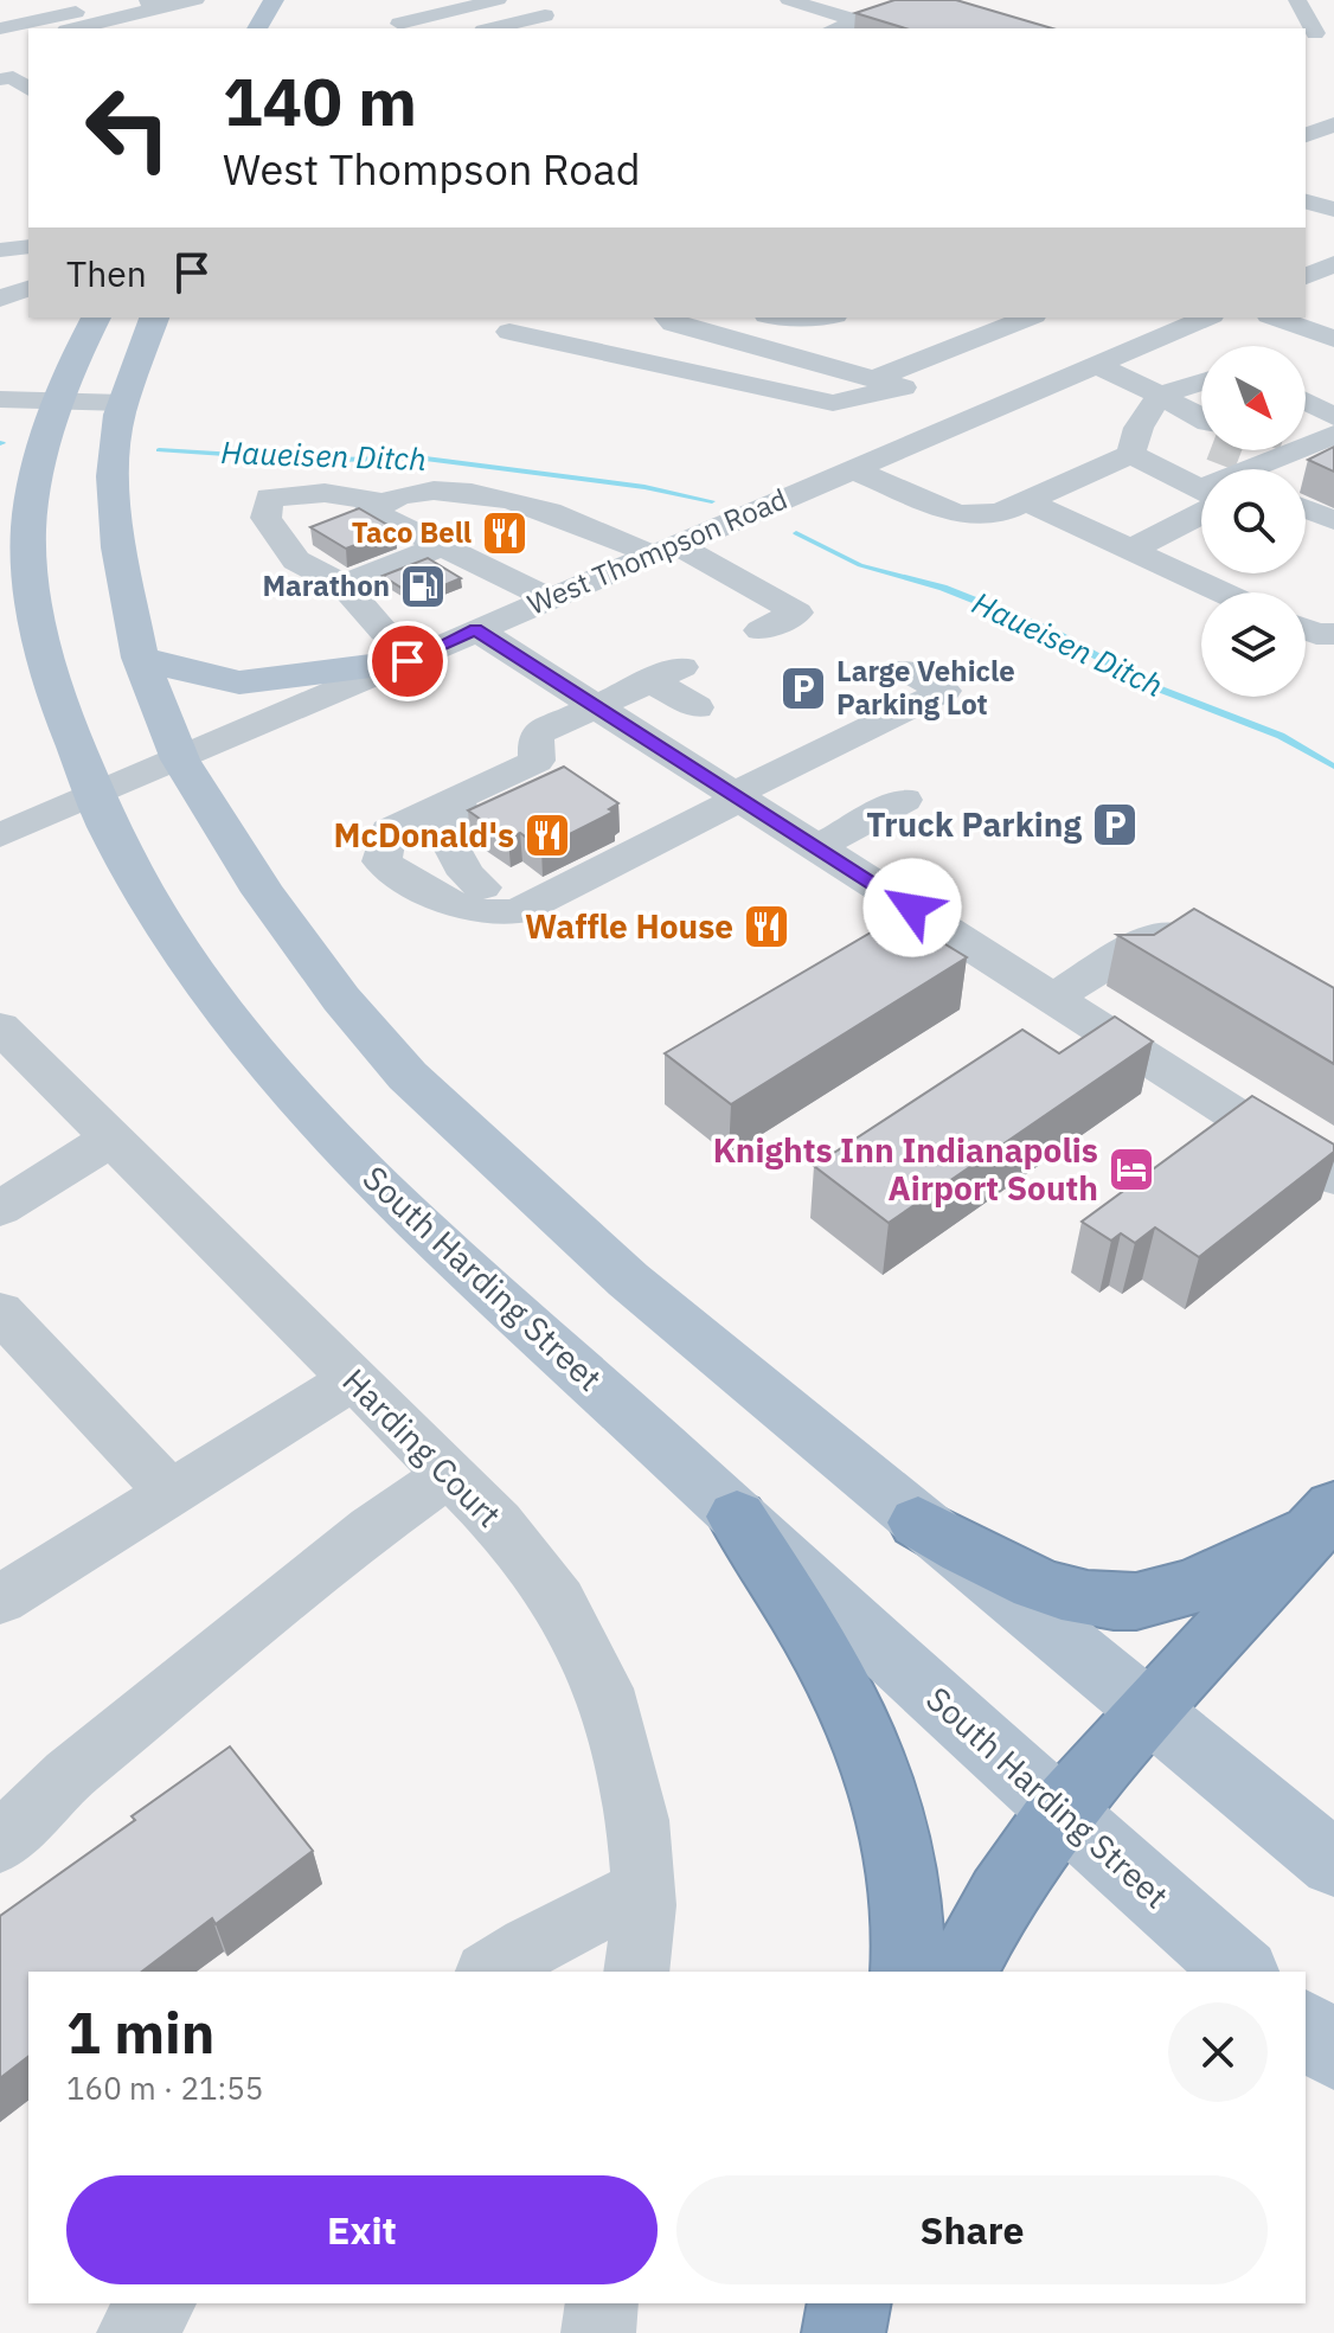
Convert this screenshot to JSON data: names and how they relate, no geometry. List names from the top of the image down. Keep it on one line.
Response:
{"streets":{"main road":["South Harding Street"],"street":["West Thompson Road","Harding Court"]},"crossings":[["West Thompson Road","South Harding Street"]],"water":["Haueisen Ditch"],"places":{"restaurant":["Taco Bell","McDonald's","Waffle House"],"fuel station":["Marathon"],"parking":["Large Vehicle Parking Lot","Truck Parking"],"hotel":["Knights Inn Indianapolis Airport South"]},"north":"bottom right","page":{"turn":["140 m","West Thompson Road"],"then":"Then","heading":["1 min","160 m · 21:55"],"buttons":["Exit","Share"]}}
